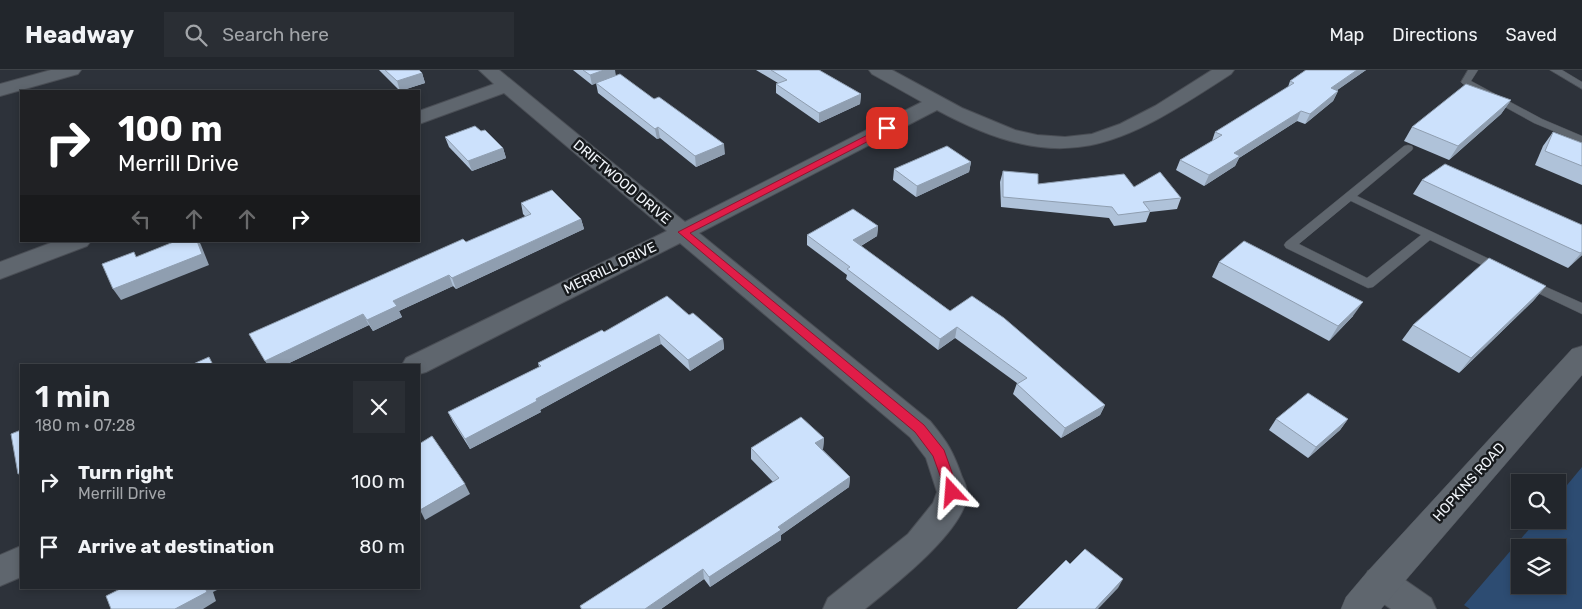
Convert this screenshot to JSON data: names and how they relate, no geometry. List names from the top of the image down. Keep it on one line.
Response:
{"streets":{"street":["DRIFTWOOD DRIVE","MERRILL DRIVE","HOPKINS ROAD"]},"crossings":[["DRIFTWOOD DRIVE","MERRILL DRIVE"]],"page":{"header":"Headway","search":"Search here","nav":["Map","Directions","Saved"],"turn":["100 m","Merrill Drive"],"heading":["1 min","180 m · 07:28"],"list":[{"name":"Turn right","note":"Merrill Drive","value":"100 m"},{"name":"Arrive at destination","value":"80 m"}]}}
